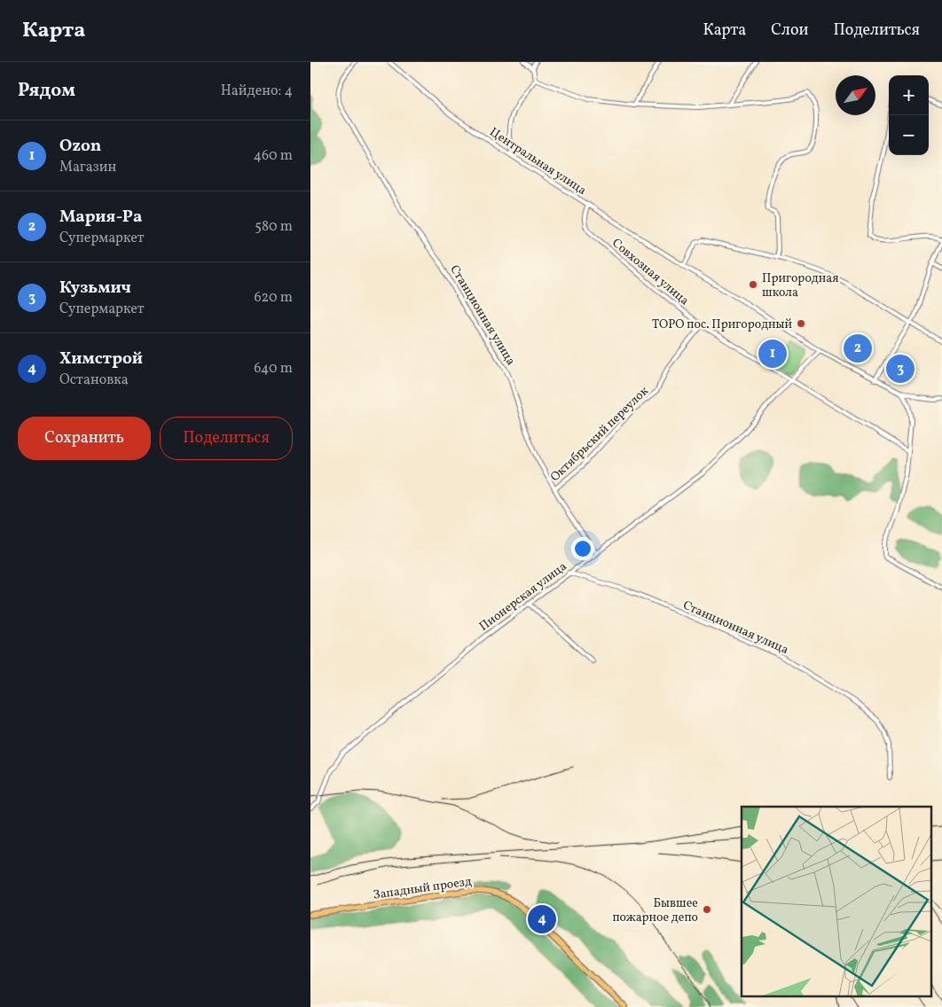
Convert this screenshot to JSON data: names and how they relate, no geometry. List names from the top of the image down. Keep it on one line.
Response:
{"streets":{"main road":["Западный проезд"],"street":["Центральная улица","Совхозная улица","Станционная улица","Октябрьский переулок","Пионерская улица"]},"crossings":[["Центральная улица","Совхозная улица"],["Центральная улица","Пионерская улица"],["Совхозная улица","Октябрьский переулок"],["Совхозная улица","Пионерская улица"],["Станционная улица","Октябрьский переулок"],["Станционная улица","Пионерская улица"]],"places":["Пригородная школа","ТОРО пос. Пригородный","Бывшее пожарное депо"],"north":"top right","page":{"header":"Карта","nav":["Карта","Слои","Поделиться"],"heading":["Рядом","Найдено: 4"],"map_buttons":["+","−"],"list":[{"mark":"1","name":"Ozon","note":"Магазин","value":"460 m"},{"mark":"2","name":"Мария-Ра","note":"Супермаркет","value":"580 m"},{"mark":"3","name":"Кузьмич","note":"Супермаркет","value":"620 m"},{"mark":"4","name":"Химстрой","note":"Остановка","value":"640 m"}],"pins":["2","1","3","4"],"buttons":["Сохранить","Поделиться"]}}
